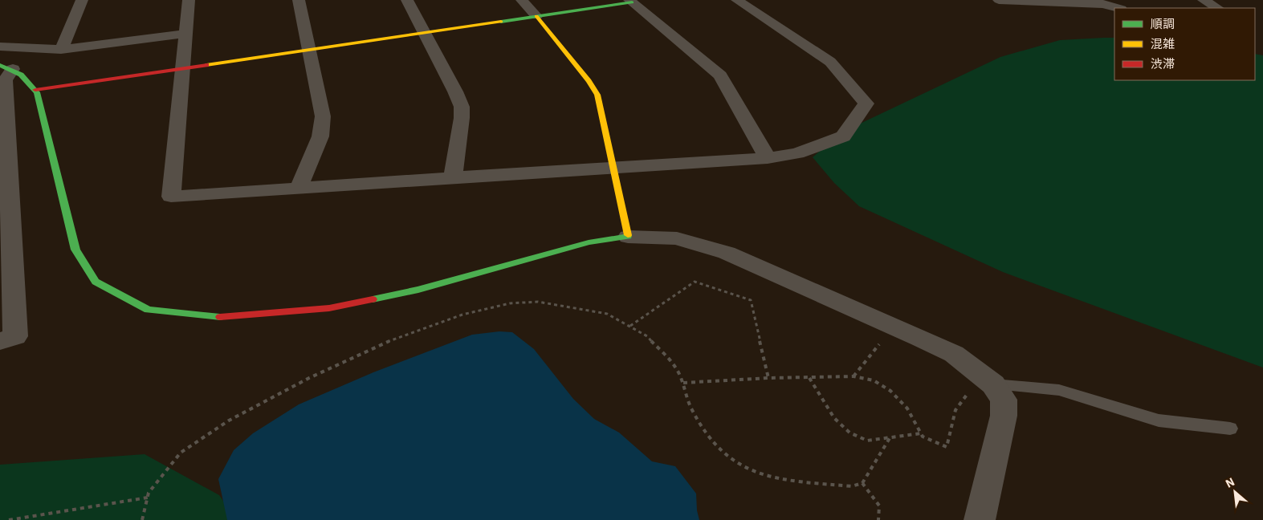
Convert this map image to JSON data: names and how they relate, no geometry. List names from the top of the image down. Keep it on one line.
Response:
{"legend":["順調","混雑","渋滞"],"north":"top left"}
